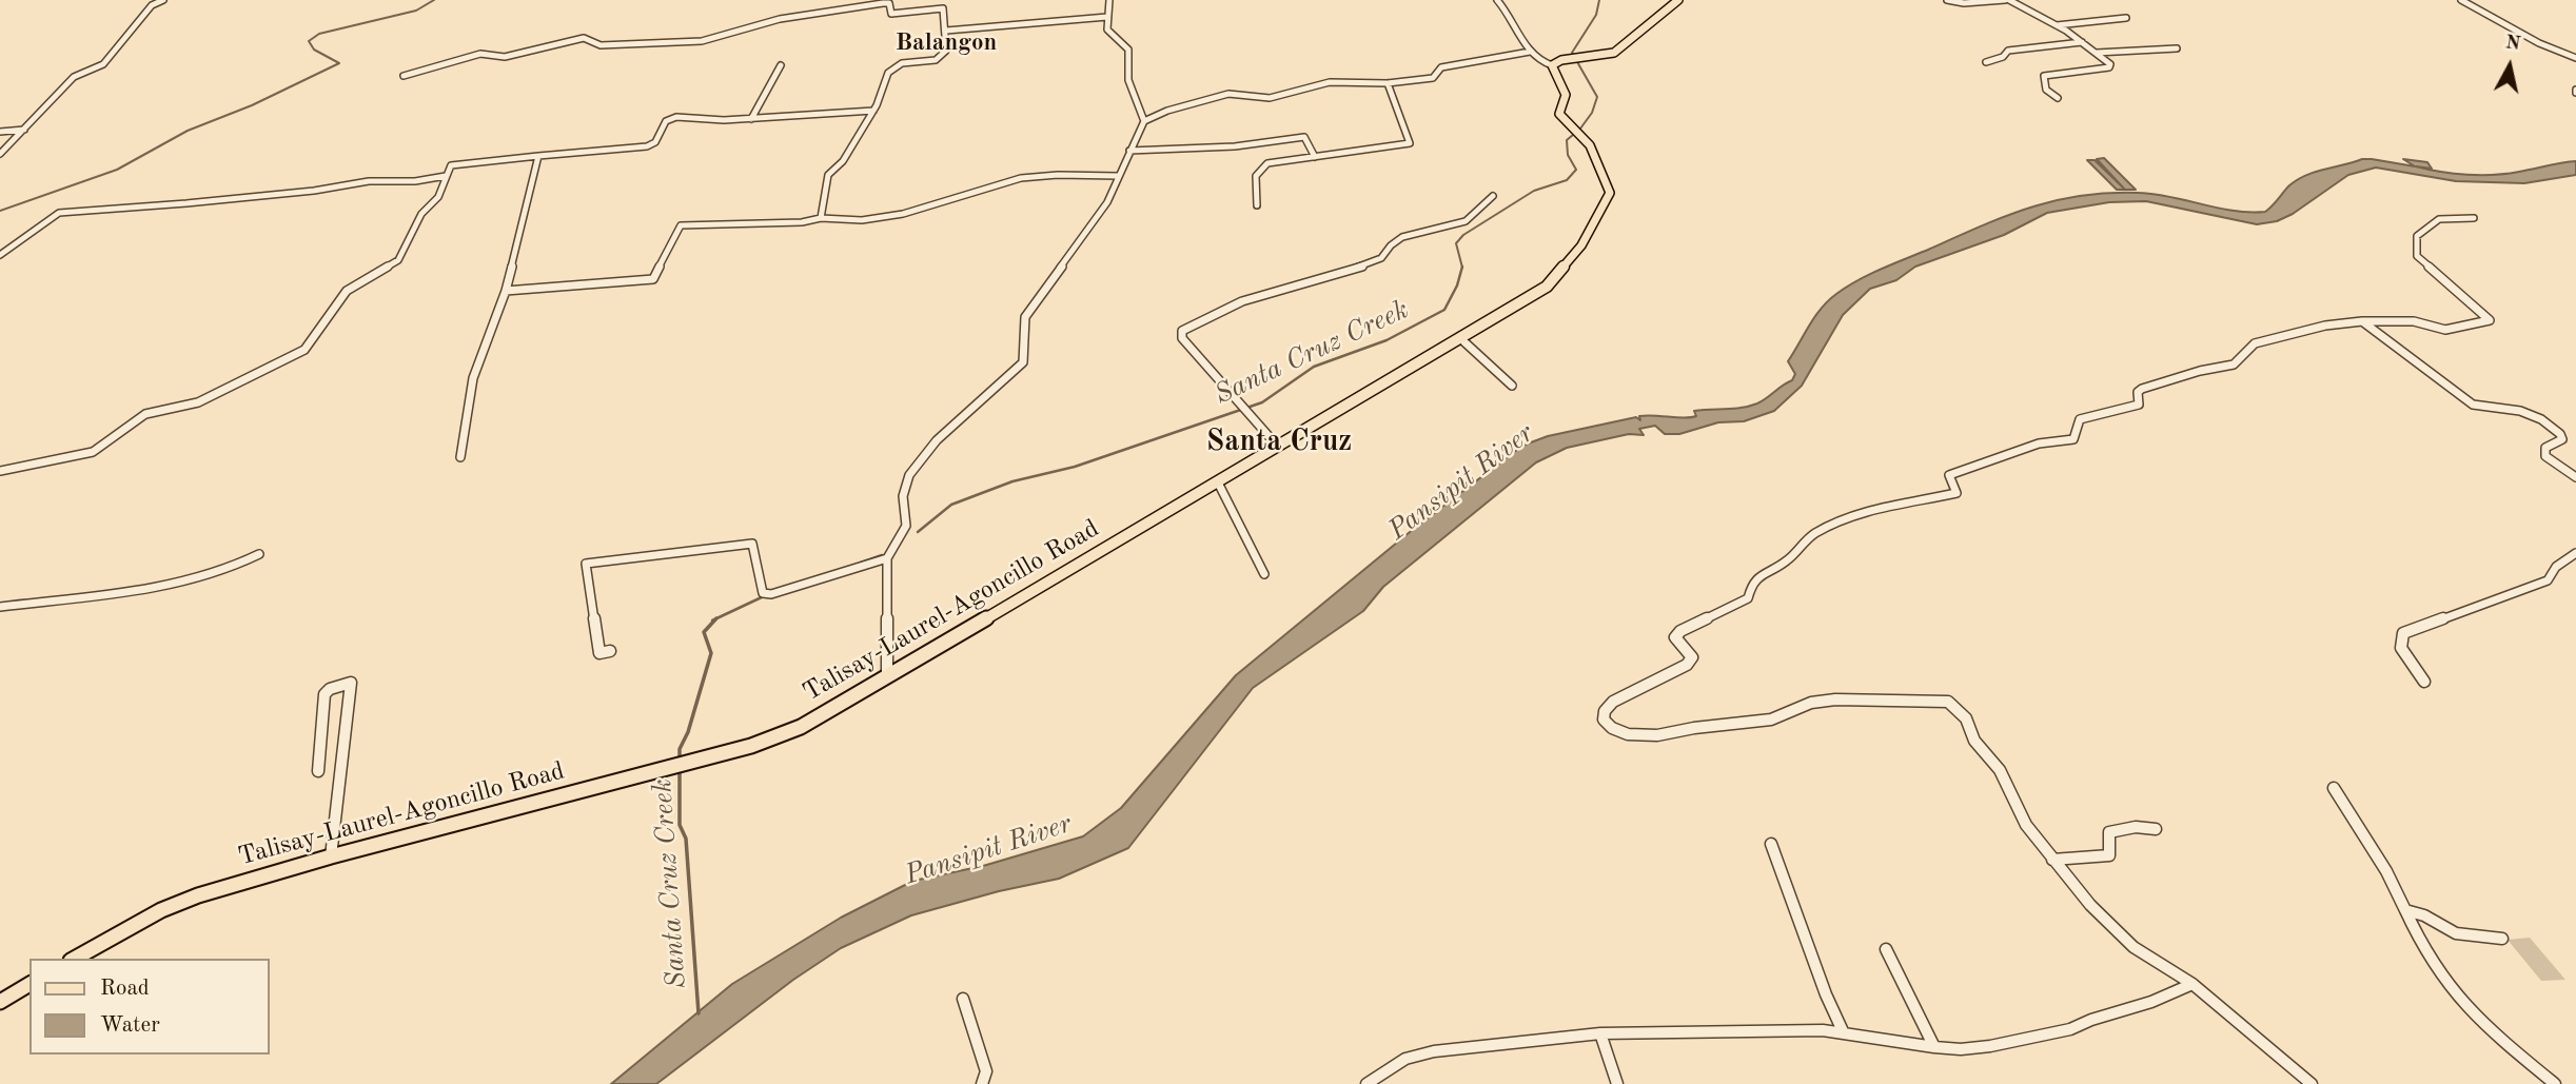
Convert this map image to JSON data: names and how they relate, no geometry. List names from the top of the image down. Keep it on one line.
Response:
{"streets":{"main road":["Talisay-Laurel-Agoncillo Road"]},"districts":["Balangon","Santa Cruz"],"water":["Santa Cruz Creek","Pansipit River"],"legend":["Road","Water"],"north":"top"}
